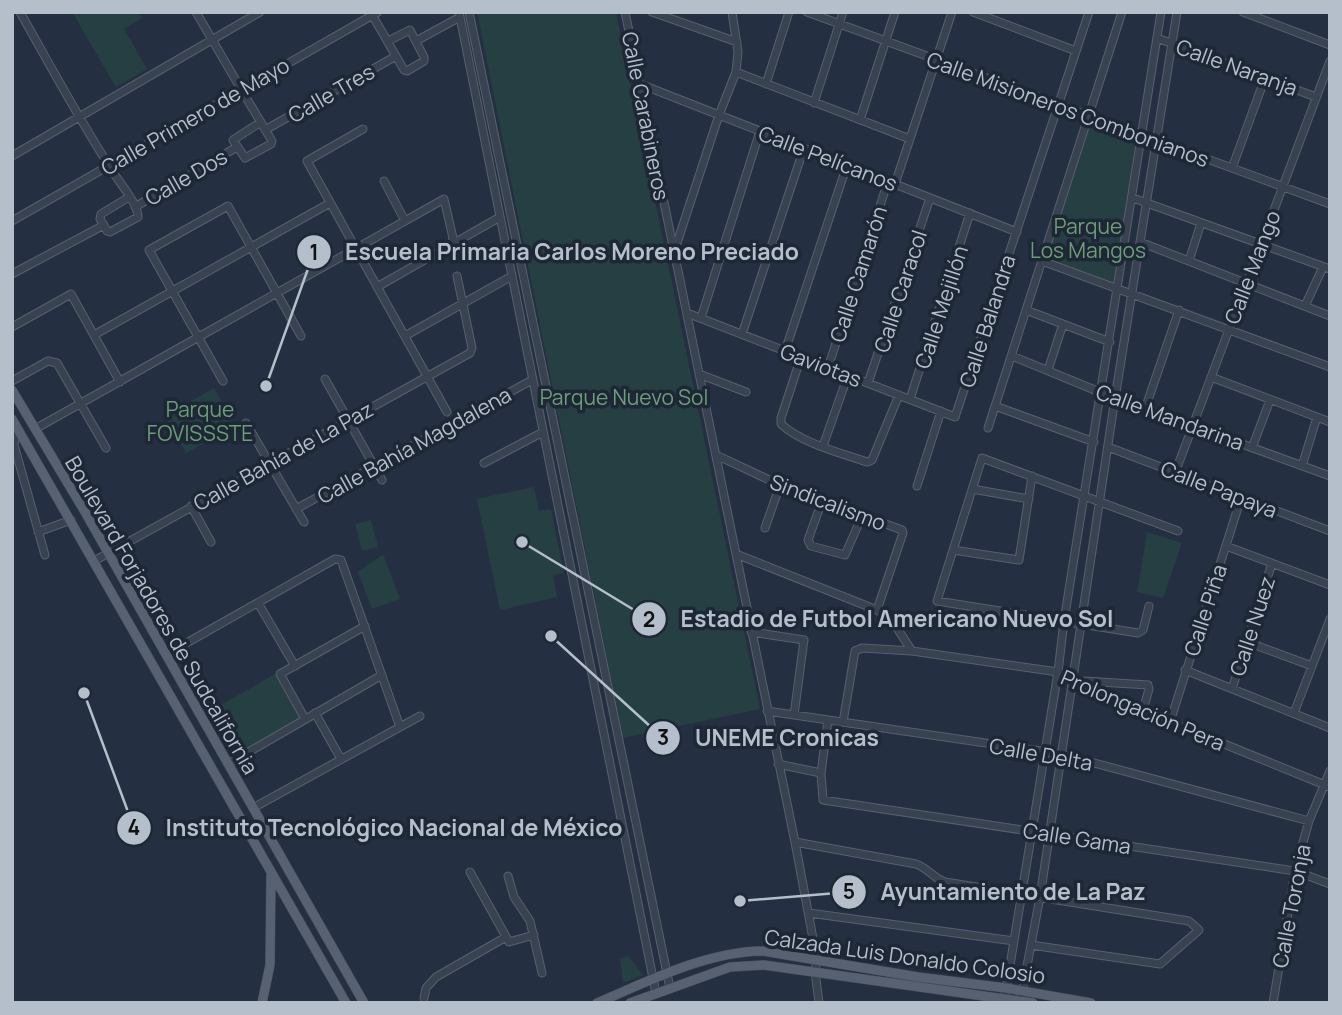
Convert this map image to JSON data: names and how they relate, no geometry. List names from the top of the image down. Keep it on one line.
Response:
{"streets":{"main road":["Boulevard Forjadores de Sudcalifornia","Calzada Luis Donaldo Colosio"],"street":["Calle Naranja","Calle Tres","Calle Misioneros Combonianos","Calle Primero de Mayo","Calle Carabineros","Calle Pelícanos","Calle Dos","Calle Mango","Calle Camarón","Calle Caracol","Calle Mejillón","Calle Balandra","Gaviotas","Calle Mandarina","Calle Bahía Magdalena","Calle Bahía de La Paz","Calle Papaya","Sindicalismo","Calle Piña","Calle Nuez","Prolongación Pera","Calle Delta","Calle Gama","Calle Toronja"]},"crossings":[["Calle Naranja","Calle Mango"],["Calle Misioneros Combonianos","Calle Mango"],["Calle Misioneros Combonianos","Calle Camarón"],["Calle Misioneros Combonianos","Calle Balandra"],["Calle Carabineros","Calle Pelícanos"],["Calle Carabineros","Gaviotas"],["Calle Carabineros","Sindicalismo"],["Calle Carabineros","Calle Delta"],["Calle Carabineros","Calzada Luis Donaldo Colosio"],["Calle Pelícanos","Calle Camarón"],["Calle Pelícanos","Calle Caracol"],["Calle Pelícanos","Calle Mejillón"],["Calle Pelícanos","Calle Balandra"],["Calle Mango","Calle Mandarina"],["Calle Mango","Calle Papaya"],["Calle Camarón","Gaviotas"],["Calle Caracol","Gaviotas"],["Calle Mejillón","Gaviotas"],["Calle Balandra","Gaviotas"],["Calle Bahía de La Paz","Boulevard Forjadores de Sudcalifornia"],["Calle Papaya","Calle Piña"],["Calle Piña","Prolongación Pera"],["Prolongación Pera","Calle Delta"],["Prolongación Pera","Calle Toronja"],["Calle Delta","Calle Toronja"],["Calle Gama","Calle Toronja"]],"parks":["Parque Los Mangos","Parque Nuevo Sol","Parque FOVISSSTE"],"places":["Escuela Primaria Carlos Moreno Preciado","Estadio de Futbol Americano Nuevo Sol","UNEME Cronicas","Instituto Tecnológico Nacional de México","Ayuntamiento de La Paz"]}
